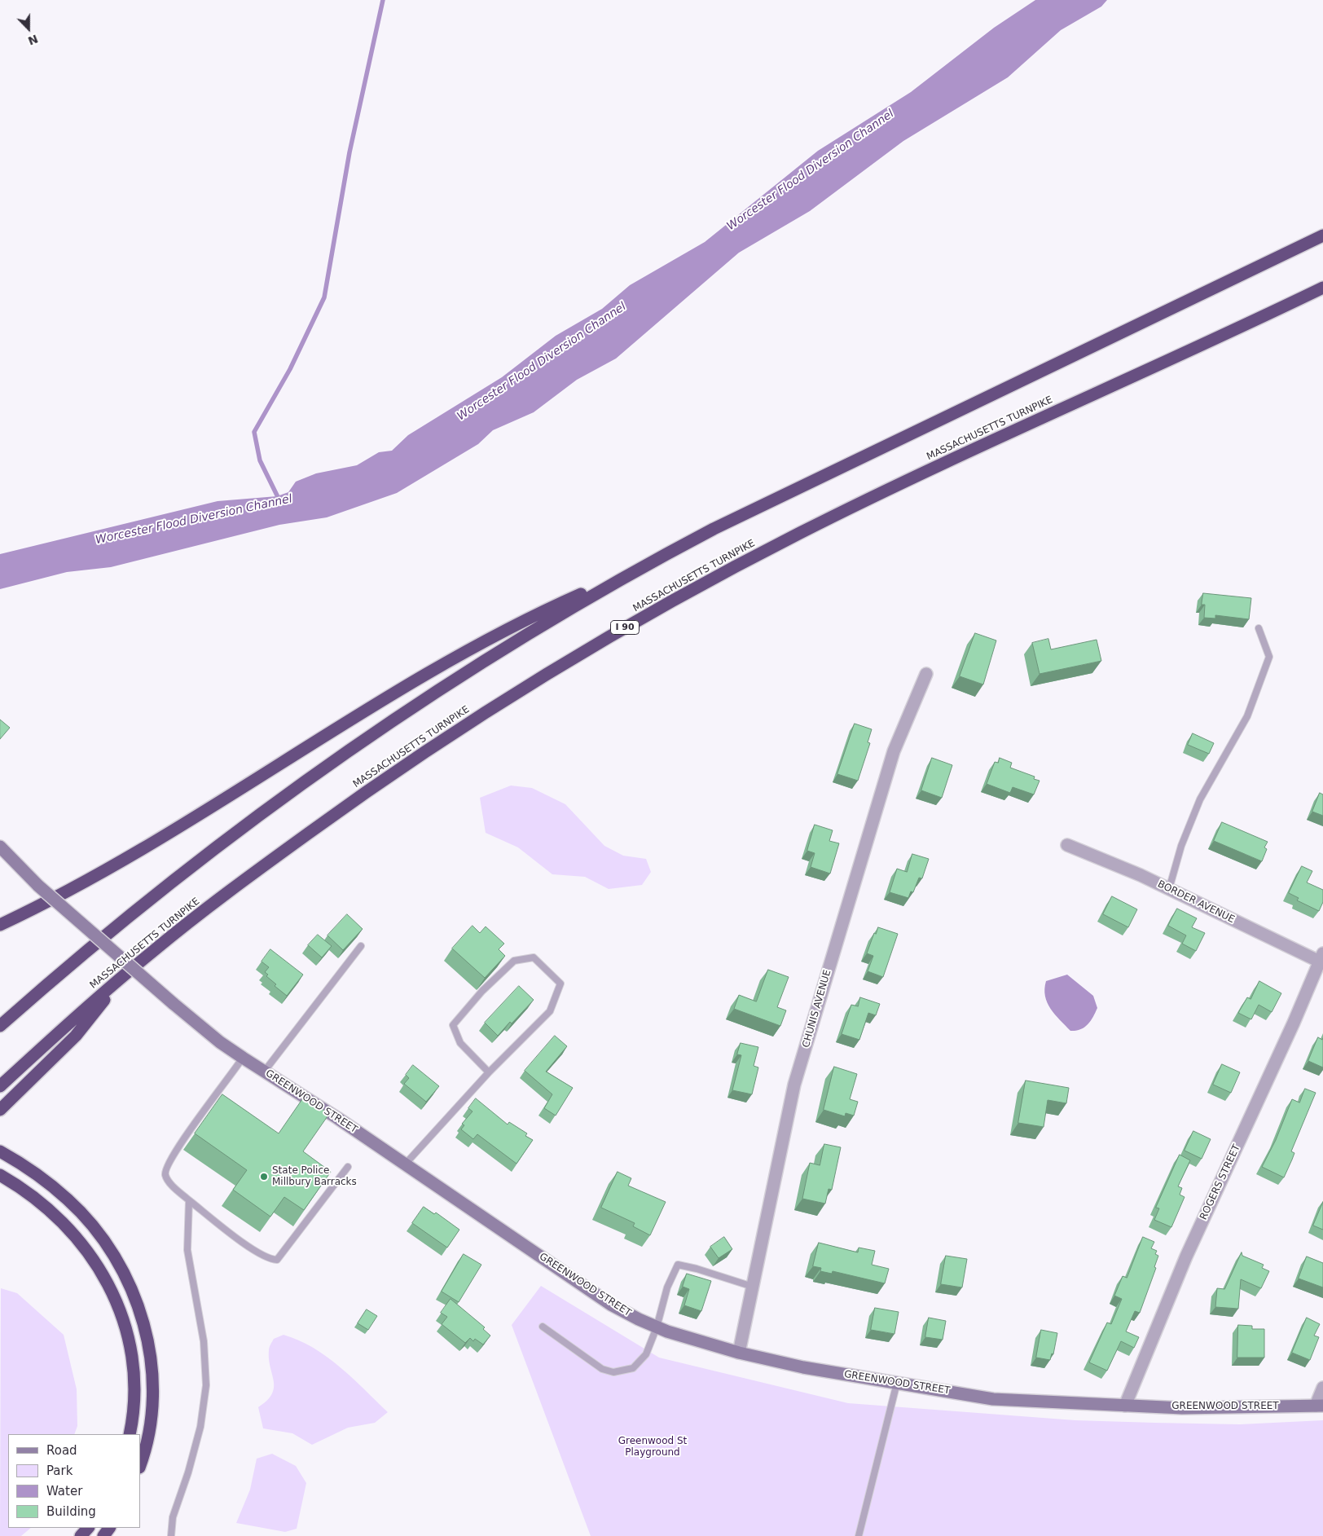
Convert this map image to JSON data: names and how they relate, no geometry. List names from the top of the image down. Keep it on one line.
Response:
{"streets":{"highway":["MASSACHUSETTS TURNPIKE","I 90"],"street":["BORDER AVENUE","CHUNIS AVENUE","GREENWOOD STREET","ROGERS STREET"]},"crossings":[["BORDER AVENUE","ROGERS STREET"],["CHUNIS AVENUE","GREENWOOD STREET"],["GREENWOOD STREET","ROGERS STREET"]],"water":["Worcester Flood Diversion Channel"],"parks":["Greenwood St Playground"],"places":["State Police Millbury Barracks"],"legend":["Road","Park","Water","Building"],"north":"bottom"}
